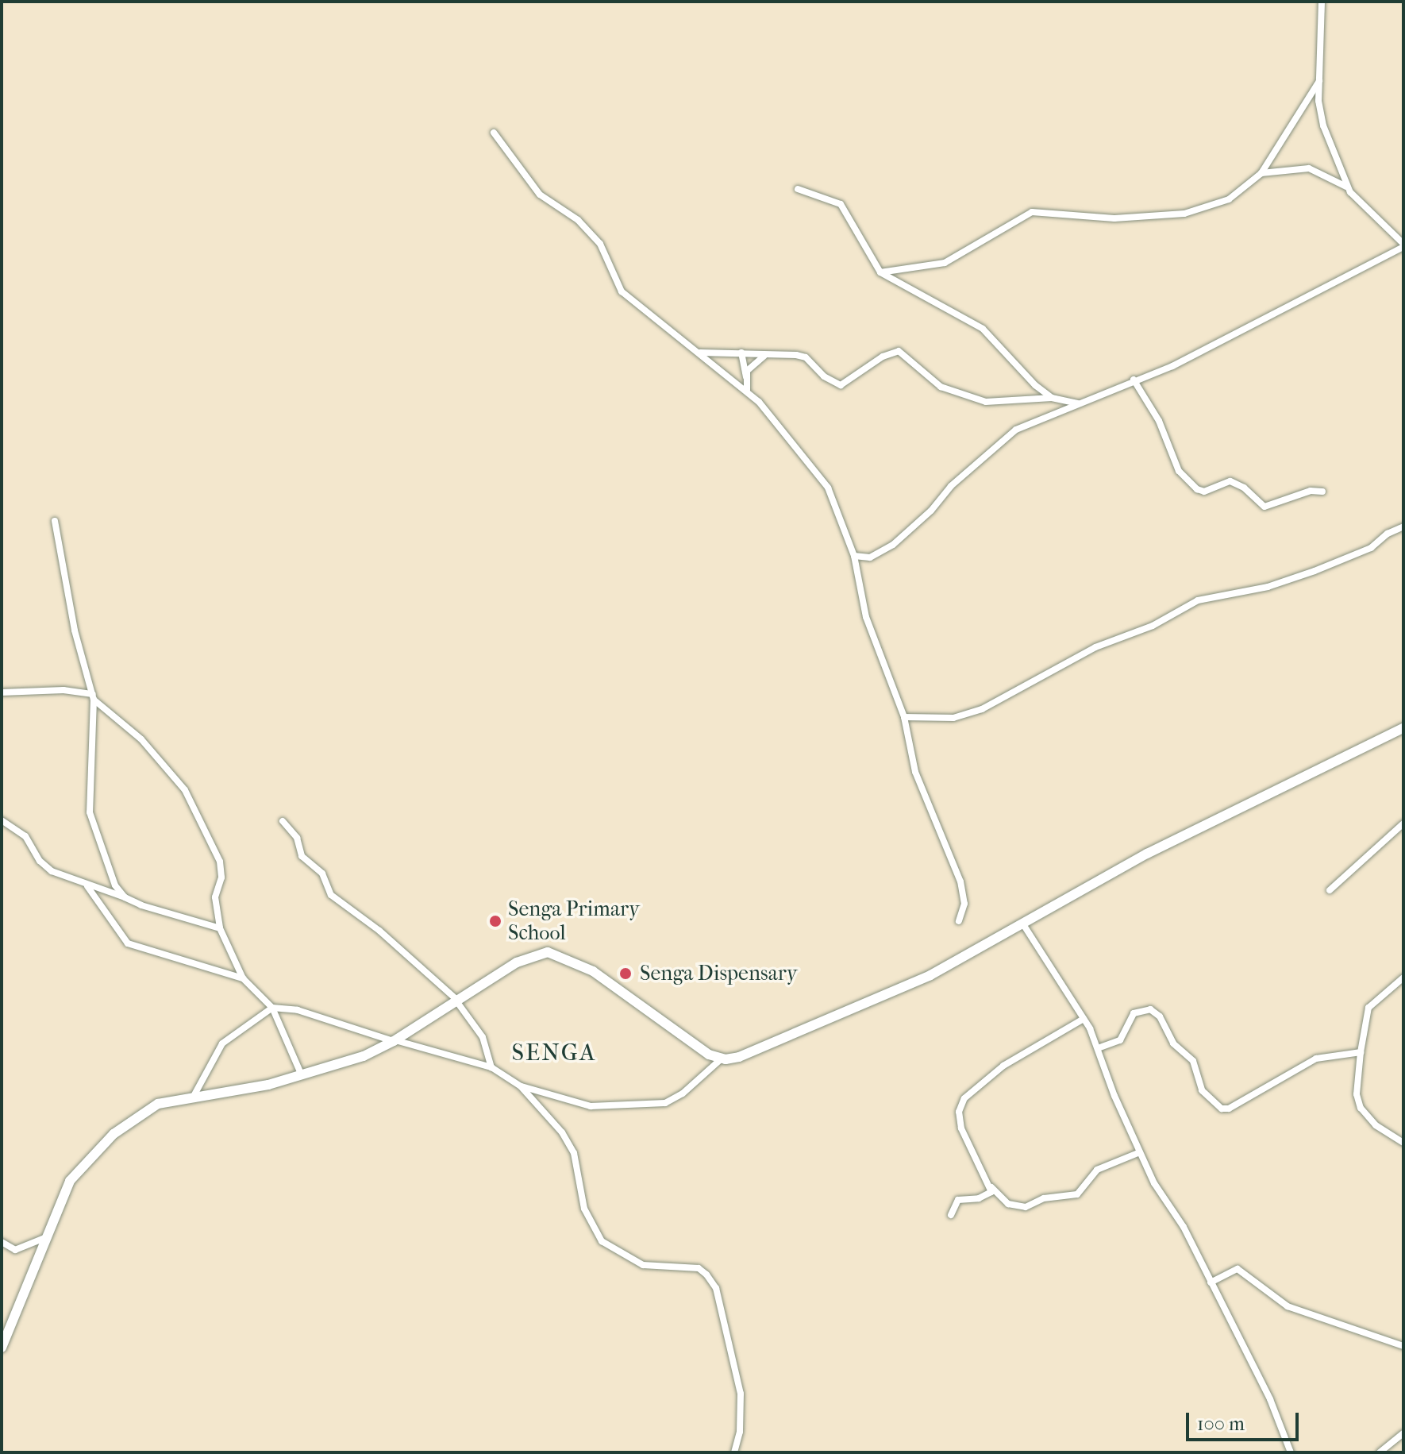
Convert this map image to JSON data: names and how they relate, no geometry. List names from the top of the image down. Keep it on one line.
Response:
{"districts":["SENGA"],"places":["Senga Primary School","Senga Dispensary"],"scale_bar":"100 m"}
